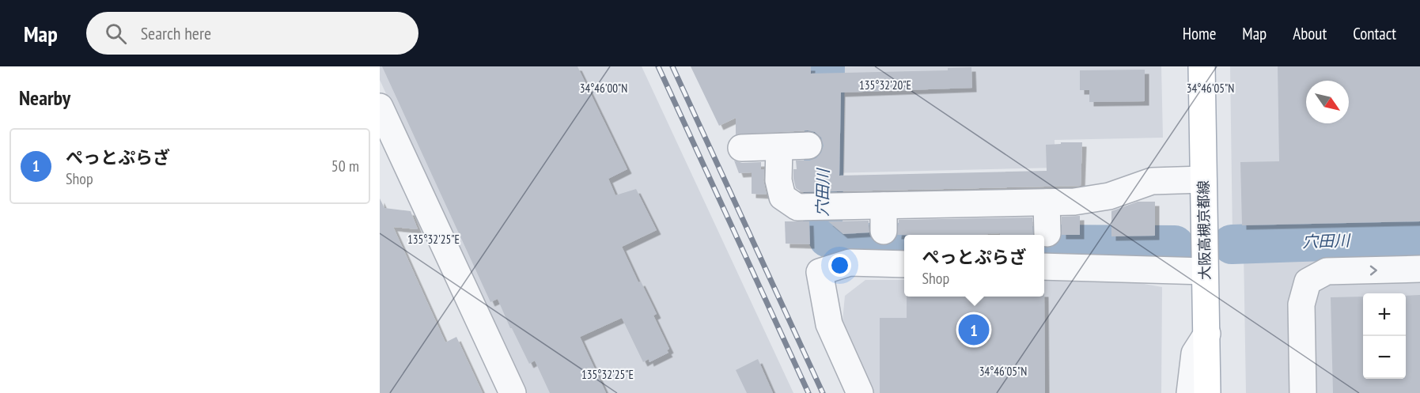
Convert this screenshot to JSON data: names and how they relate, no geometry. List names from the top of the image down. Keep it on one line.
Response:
{"streets":{"main road":["大阪高槻京都線"]},"water":["穴田川"],"north":"bottom right","page":{"header":"Map","search":"Search here","nav":["Home","Map","About","Contact"],"heading":"Nearby","list":[{"mark":"1","name":"ぺっとぷらざ","note":"Shop","value":"50 m"}],"popup":["ぺっとぷらざ","Shop"],"map_buttons":["+","−"],"pins":"1"},"coordinates":["135°32'20\"E","34°46'00\"N","34°46'05\"N","135°32'25\"E"]}
